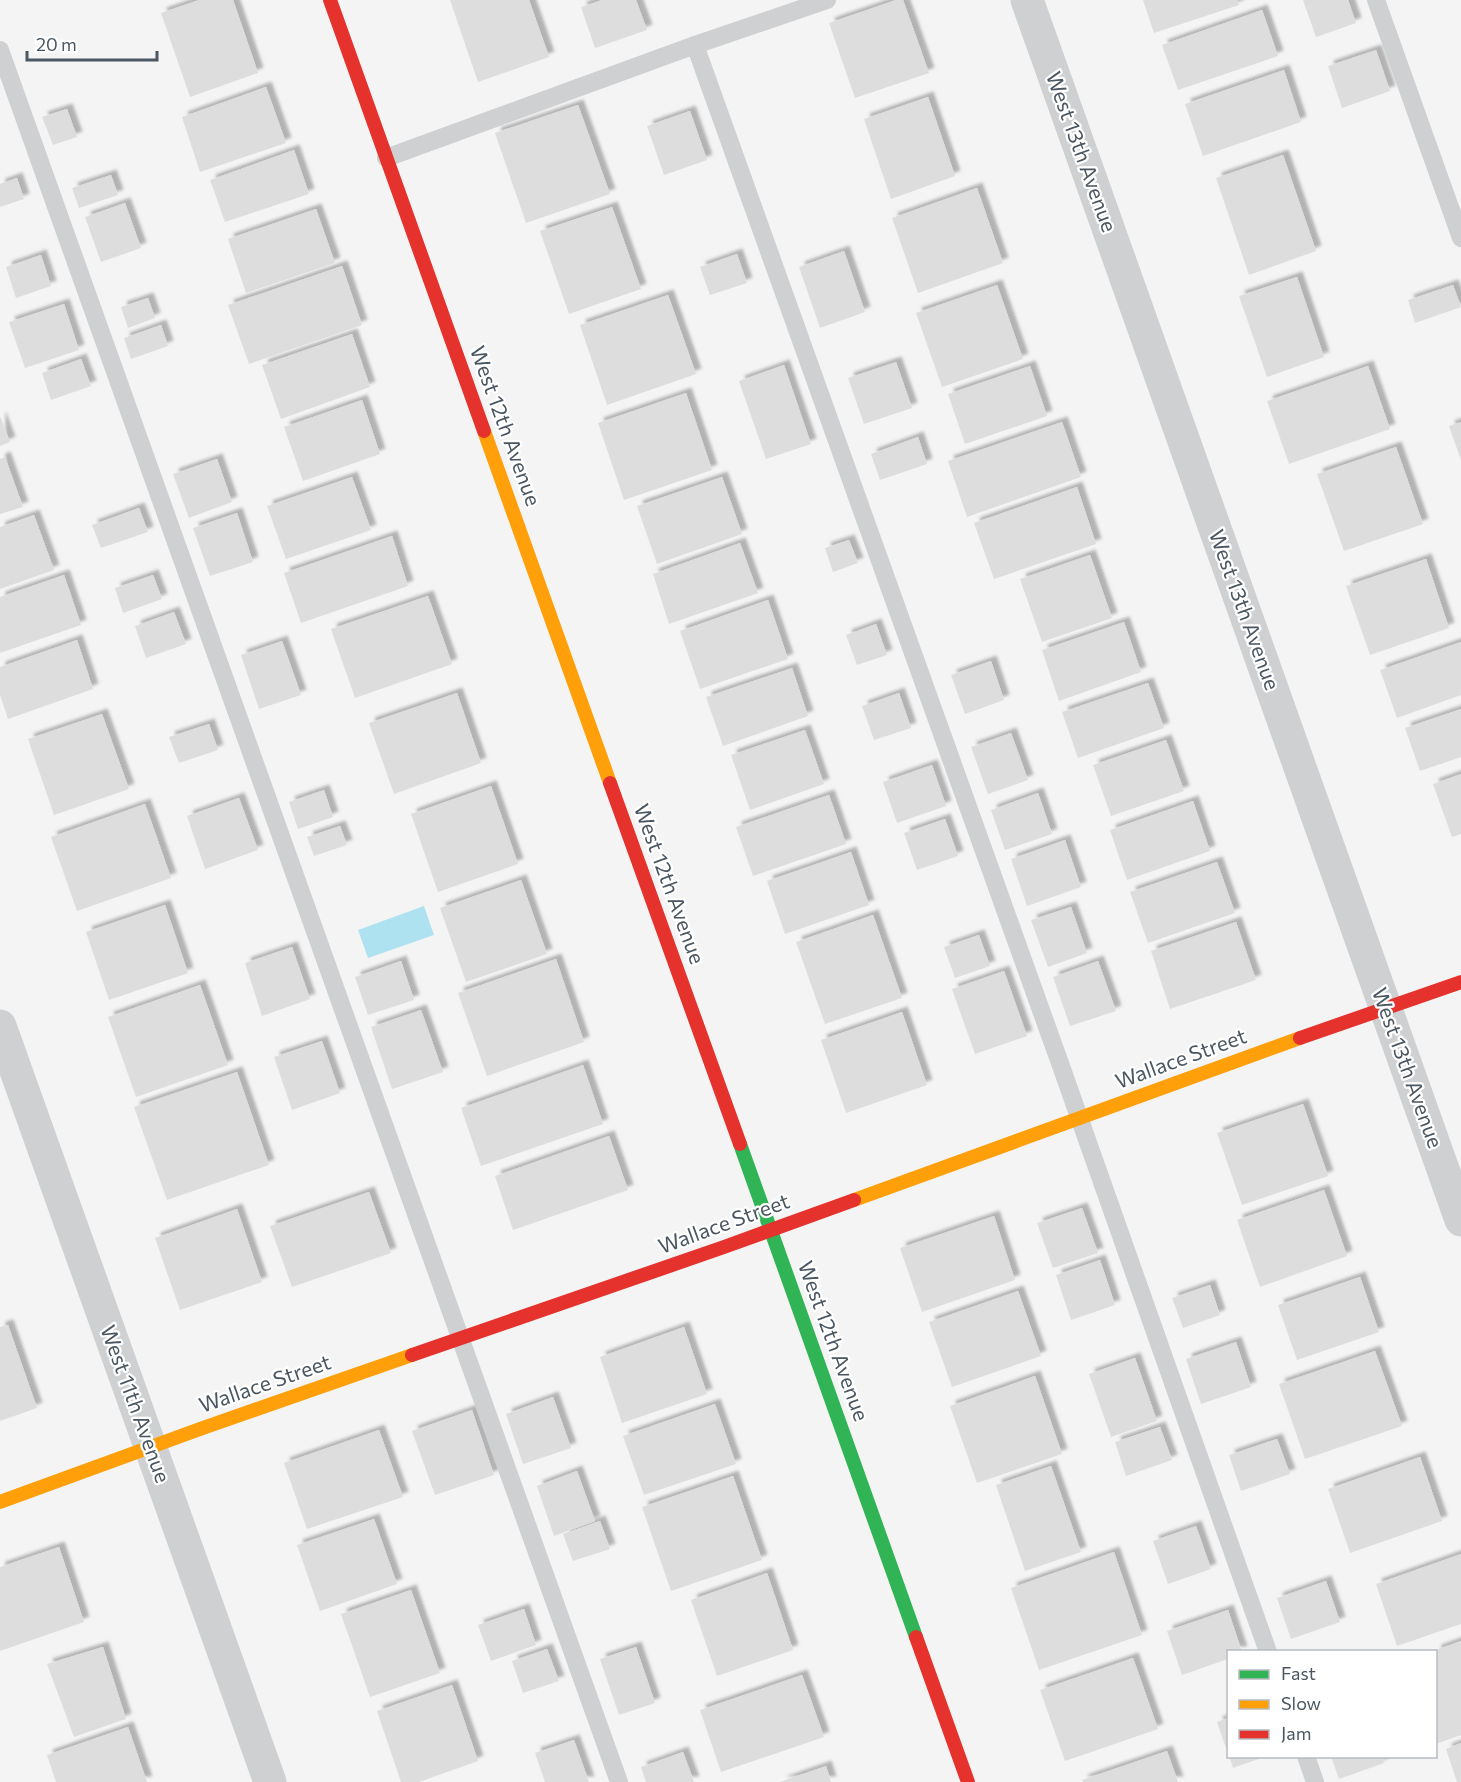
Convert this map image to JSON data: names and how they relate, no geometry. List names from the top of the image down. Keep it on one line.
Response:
{"streets":{"street":["West 13th Avenue","West 12th Avenue","Wallace Street","West 11th Avenue"]},"crossings":[["West 13th Avenue","Wallace Street"],["West 12th Avenue","Wallace Street"],["Wallace Street","West 11th Avenue"]],"legend":["Fast","Slow","Jam"],"scale_bar":"20 m"}
